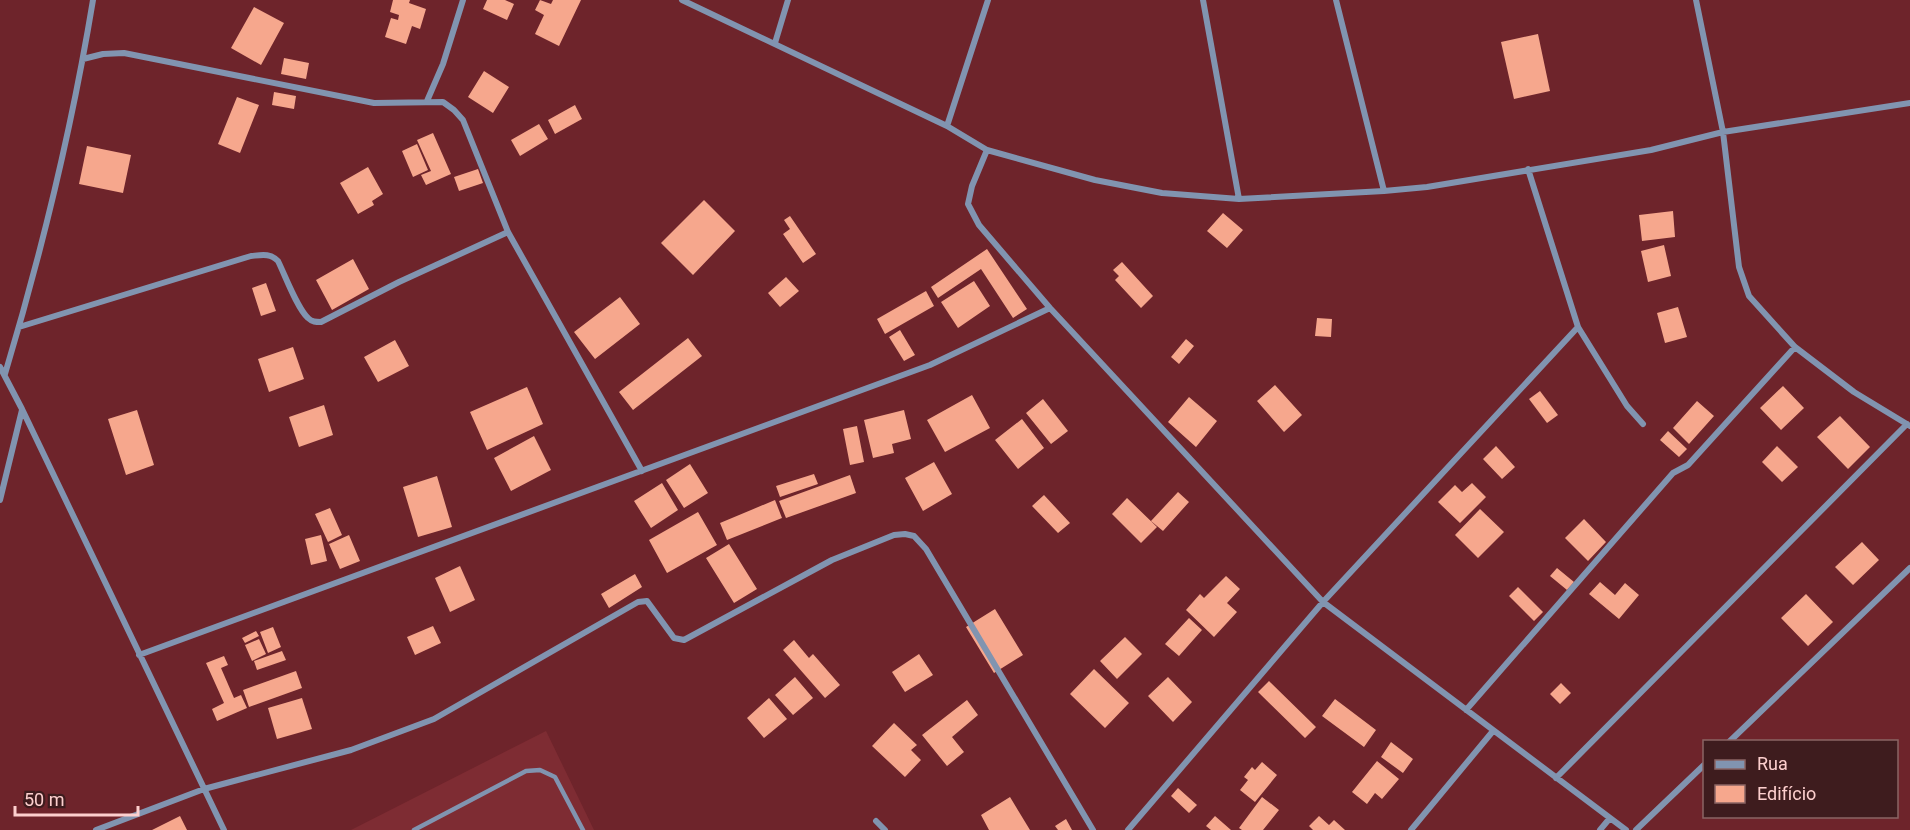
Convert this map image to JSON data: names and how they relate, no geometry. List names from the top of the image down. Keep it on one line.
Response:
{"legend":["Rua","Edifício"],"scale_bar":"50 m"}
